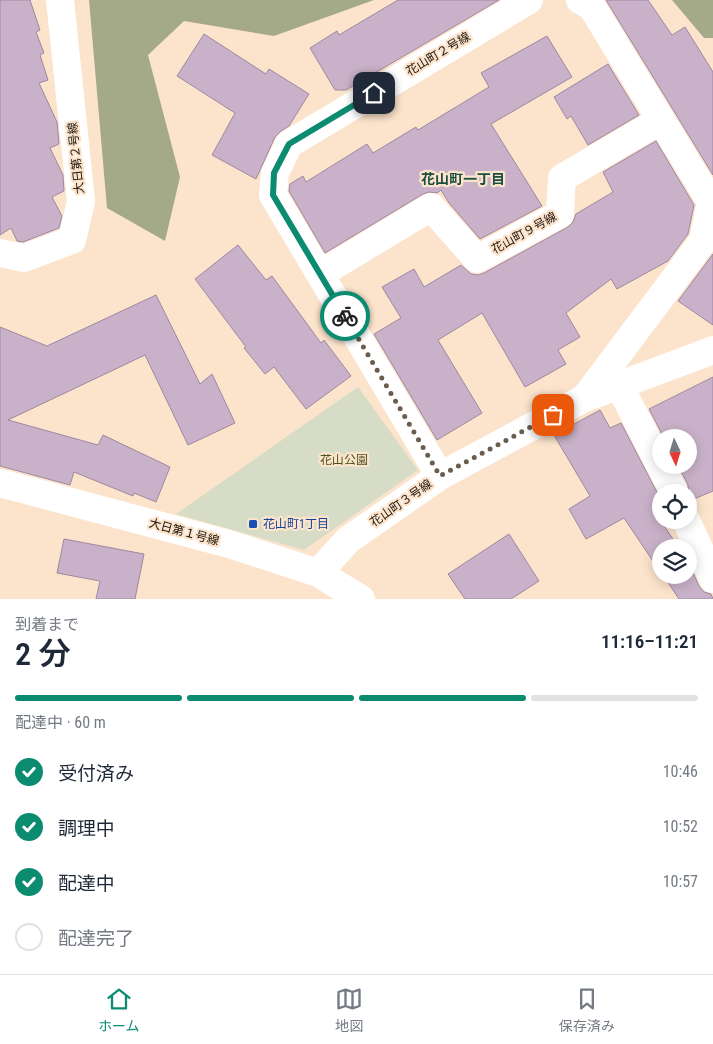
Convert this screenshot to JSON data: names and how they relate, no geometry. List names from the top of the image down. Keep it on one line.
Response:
{"streets":{"street":["花山町２号線","大日第２号線","花山町９号線","花山町３号線","大日第１号線"]},"crossings":[["花山町２号線","花山町９号線"],["花山町２号線","花山町３号線"],["花山町３号線","大日第１号線"]],"districts":["花山町一丁目"],"parks":["花山公園"],"places":{"transit":["花山町1丁目"]},"north":"bottom","page":{"heading":["2 分","到着まで","11:16–11:21"],"bar":"配達中 · 60 m","list":[["受付済み","10:46"],["調理中","10:52"],["配達中","10:57"],"配達完了"],"tabs":["ホーム","地図","保存済み"]}}
